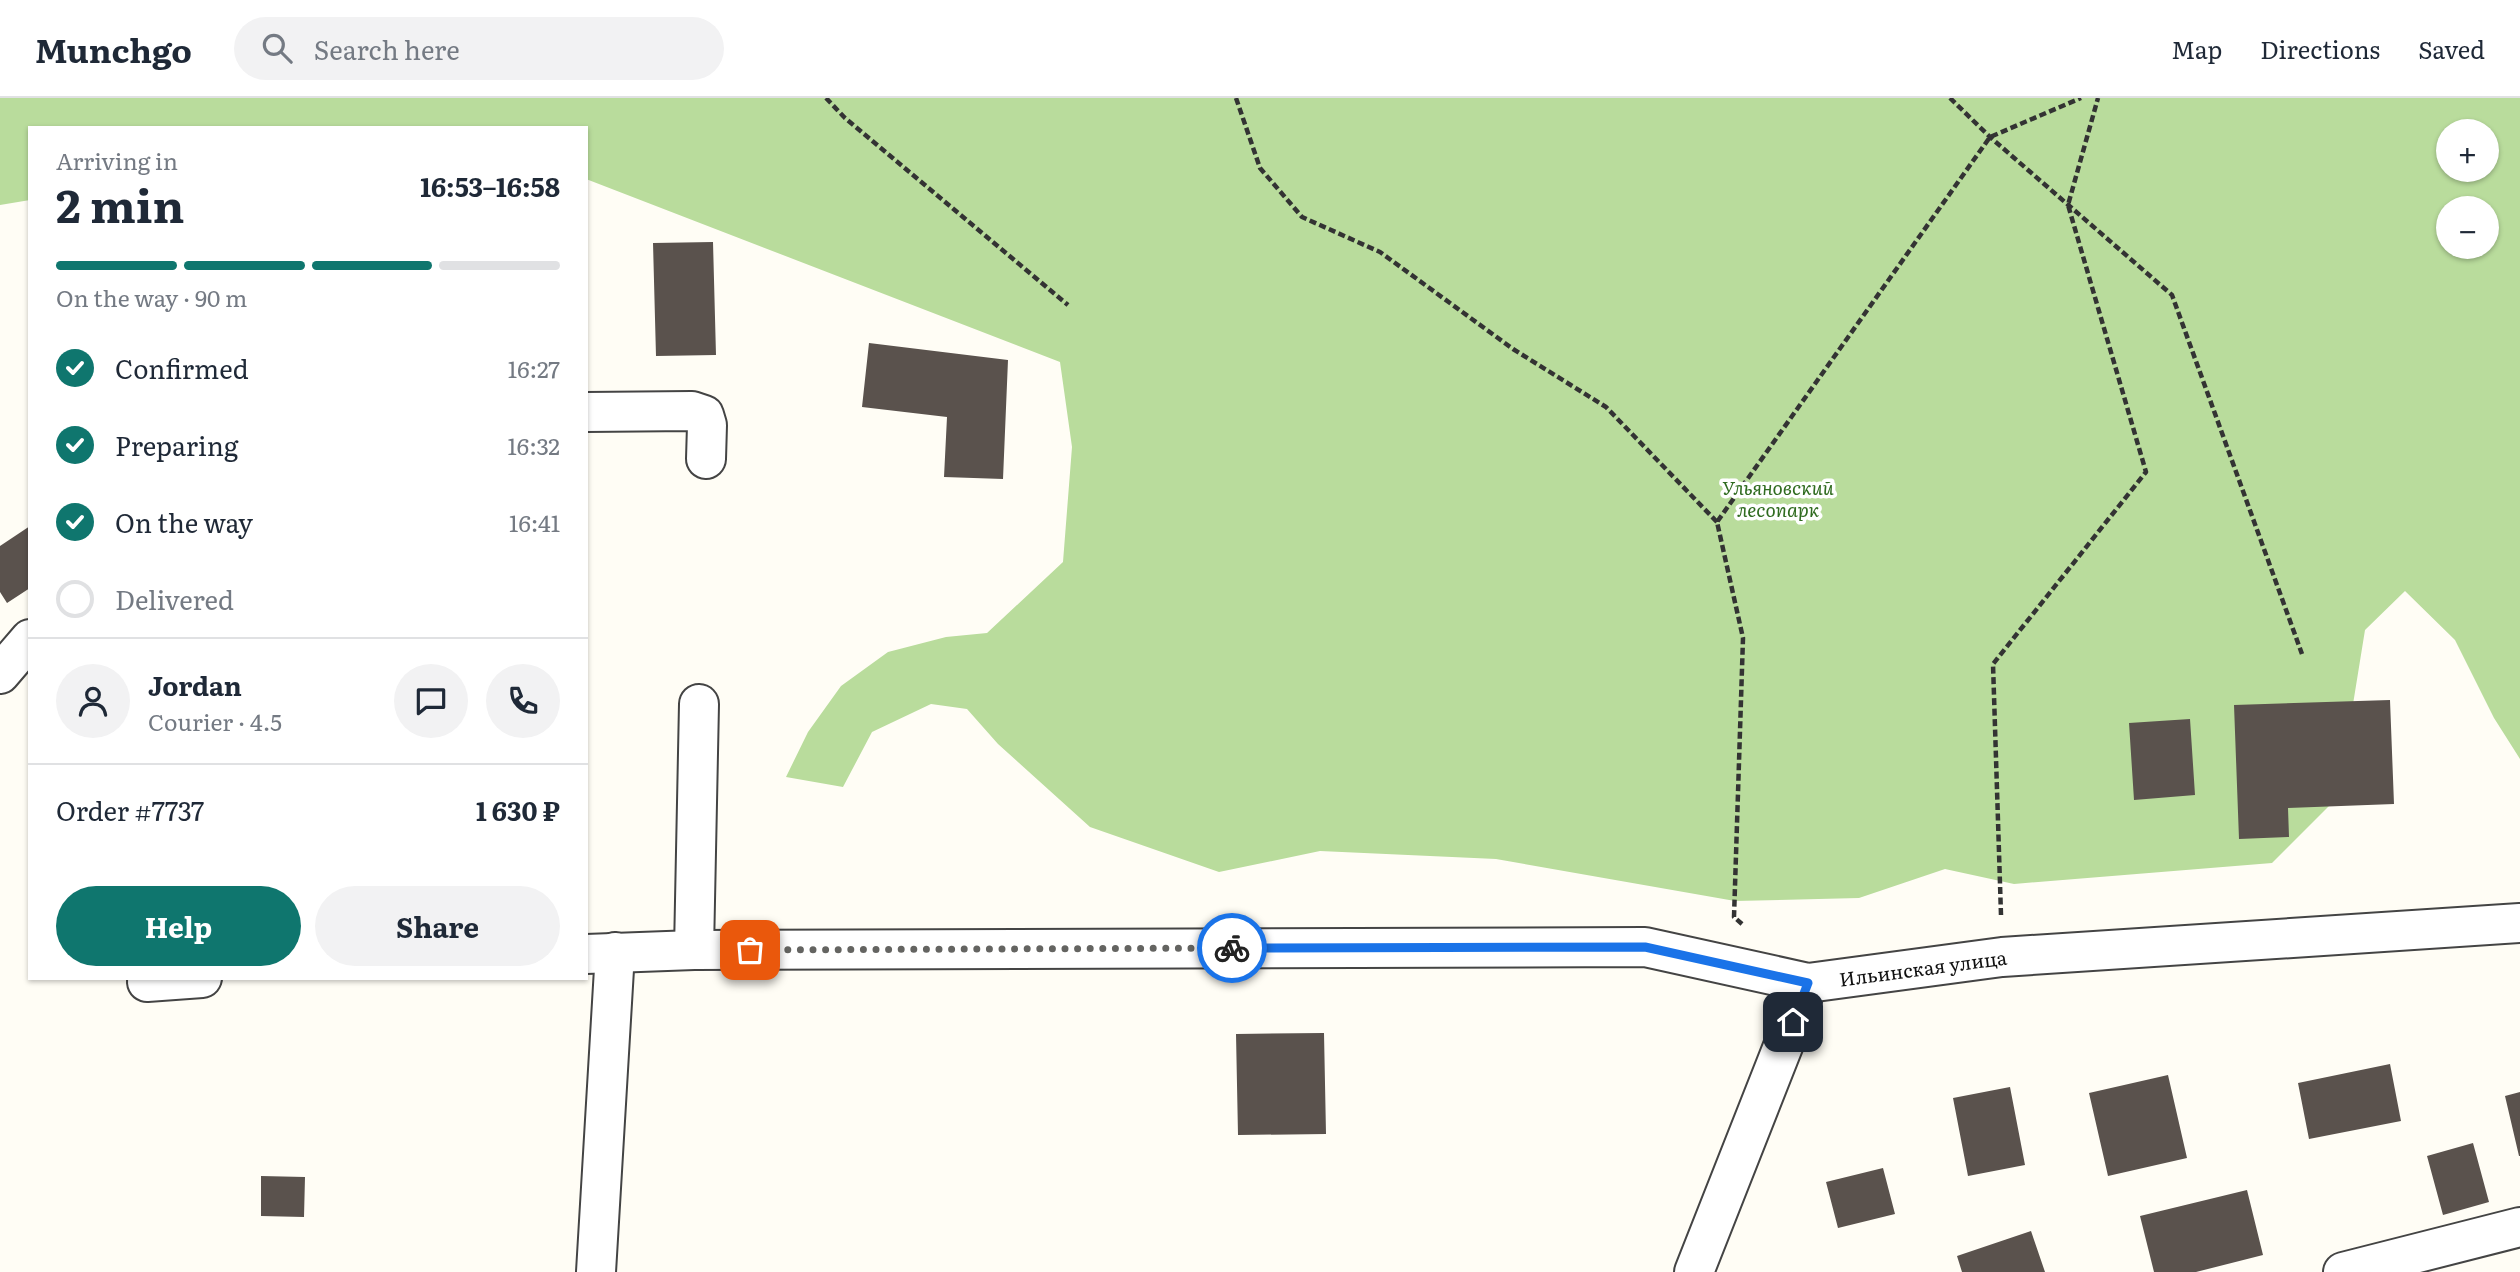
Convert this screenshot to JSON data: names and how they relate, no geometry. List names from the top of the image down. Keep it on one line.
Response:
{"streets":{"street":["Ильинская улица"]},"parks":["Ульяновский лесопарк"],"page":{"header":"Munchgo","search":"Search here","nav":["Map","Directions","Saved"],"map_buttons":["+","−"],"heading":["2 min","Arriving in","16:53–16:58"],"panel":["Jordan","Courier · 4.5","Order #7737","1 630 ₽"],"bar":"On the way · 90 m","list":[["Confirmed","16:27"],["Preparing","16:32"],["On the way","16:41"],"Delivered"],"buttons":["Help","Share"]}}
